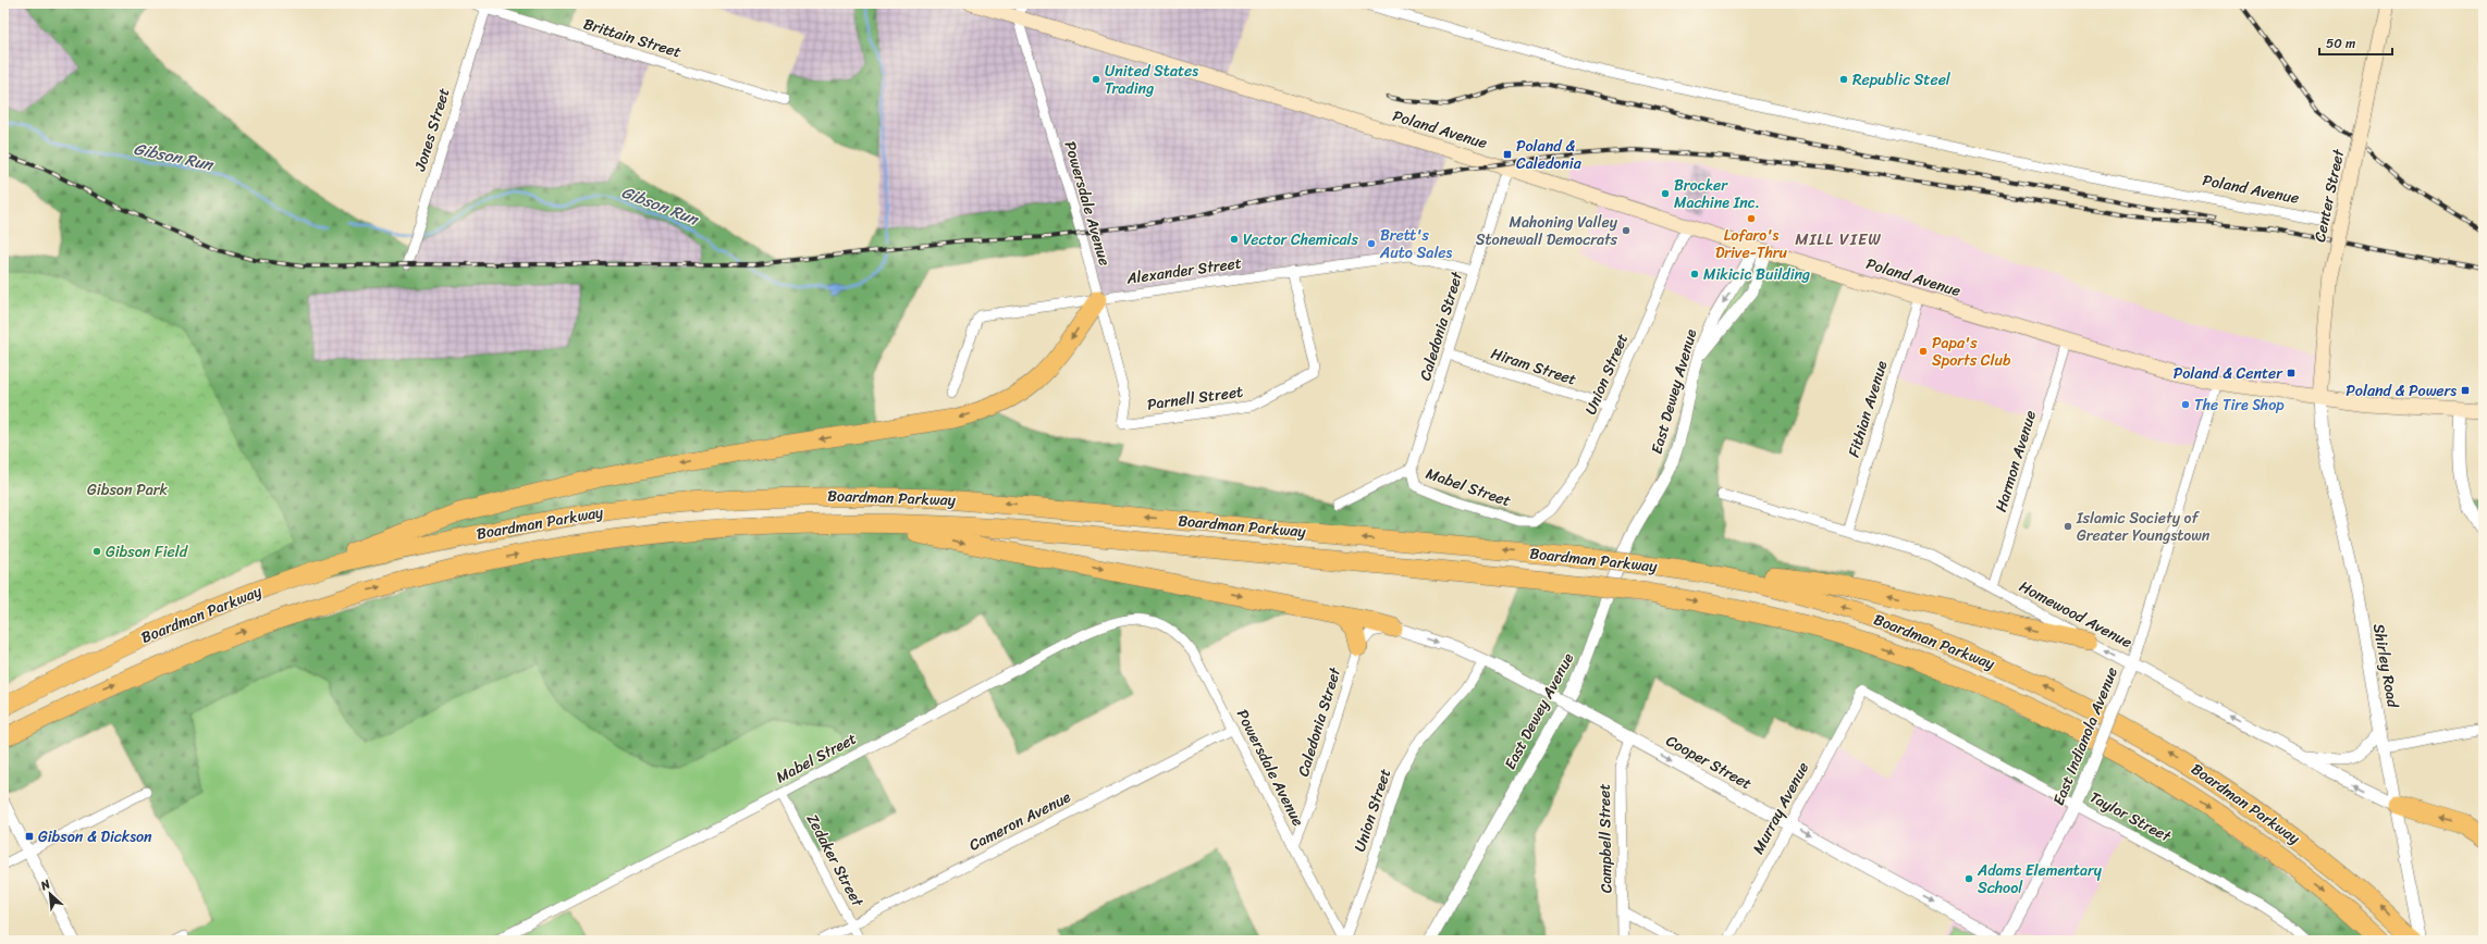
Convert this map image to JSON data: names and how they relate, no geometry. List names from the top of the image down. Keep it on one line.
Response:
{"streets":{"highway":["Boardman Parkway"],"main road":["Poland Avenue","Center Street"],"street":["Brittain Street","Jones Street","Powersdale Avenue","Alexander Street","Caledonia Street","Hiram Street","Union Street","East Dewey Avenue","Parnell Street","Fithian Avenue","Harmon Avenue","Mabel Street","Homewood Avenue","Shirley Road","East Indianola Avenue","Cooper Street","Murray Avenue","Taylor Street","Cameron Avenue","Campbell Street","Zedaker Street"]},"crossings":[["Brittain Street","Jones Street"],["Poland Avenue","Center Street"],["Poland Avenue","Powersdale Avenue"],["Poland Avenue","Caledonia Street"],["Poland Avenue","Union Street"],["Poland Avenue","East Dewey Avenue"],["Poland Avenue","Fithian Avenue"],["Poland Avenue","Harmon Avenue"],["Poland Avenue","Shirley Road"],["Poland Avenue","East Indianola Avenue"],["Center Street","Shirley Road"],["Powersdale Avenue","Alexander Street"],["Powersdale Avenue","Caledonia Street"],["Powersdale Avenue","Union Street"],["Powersdale Avenue","Parnell Street"],["Powersdale Avenue","Mabel Street"],["Powersdale Avenue","Cameron Avenue"],["Alexander Street","Caledonia Street"],["Alexander Street","Parnell Street"],["Caledonia Street","Hiram Street"],["Caledonia Street","Mabel Street"],["Caledonia Street","Cooper Street"],["Hiram Street","Union Street"],["Union Street","Mabel Street"],["Union Street","Cooper Street"],["Fithian Avenue","Homewood Avenue"],["Harmon Avenue","Homewood Avenue"],["Mabel Street","Zedaker Street"],["Homewood Avenue","Shirley Road"],["Homewood Avenue","East Indianola Avenue"],["East Indianola Avenue","Cooper Street"],["East Indianola Avenue","Taylor Street"],["Cooper Street","Murray Avenue"],["Cooper Street","Campbell Street"],["Murray Avenue","Taylor Street"],["Cameron Avenue","Zedaker Street"]],"one_way":["Homewood Avenue","Cooper Street"],"districts":["MILL VIEW"],"water":["Gibson Run"],"parks":["Gibson Park"],"places":{"other":["United States Trading","Republic Steel","Brocker Machine Inc.","Lofaro's Drive-Thru","Mahoning Valley Stonewall Democrats","Vector Chemicals","Brett's Auto Sales","Mikicic Building","Papa's Sports Club","The Tire Shop","Islamic Society of Greater Youngstown","Gibson Field","Adams Elementary School"],"transit":["Poland & Caledonia","Poland & Center","Poland & Powers","Gibson & Dickson"]},"scale_bar":"50 m","north":"top left"}
